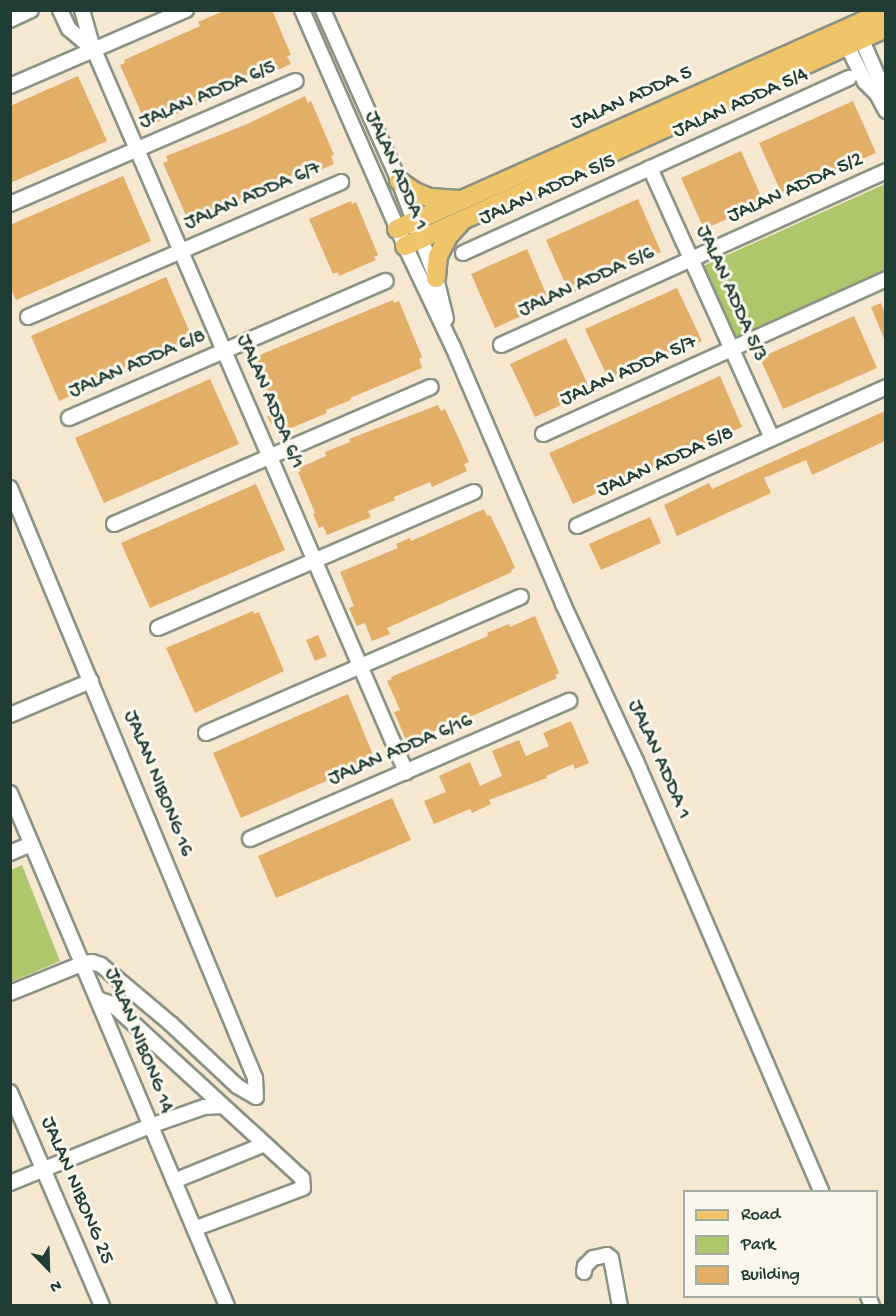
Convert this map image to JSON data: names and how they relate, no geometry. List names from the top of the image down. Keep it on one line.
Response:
{"streets":{"main road":["JALAN ADDA 5"],"street":["JALAN ADDA 6/5","JALAN ADDA 5/4","JALAN ADDA 1","JALAN ADDA 5/2","JALAN ADDA 5/5","JALAN ADDA 6/7","JALAN ADDA 5/6","JALAN ADDA 5/3","JALAN ADDA 6/8","JALAN ADDA 5/7","JALAN ADDA 6/1","JALAN ADDA 5/8","JALAN ADDA 6/16","JALAN NIBONG 16","JALAN NIBONG 14","JALAN NIBONG 25"]},"crossings":[["JALAN ADDA 6/5","JALAN ADDA 6/1"],["JALAN ADDA 5","JALAN ADDA 1"],["JALAN ADDA 5/4","JALAN ADDA 5/5"],["JALAN ADDA 5/4","JALAN ADDA 5/3"],["JALAN ADDA 5/2","JALAN ADDA 5/6"],["JALAN ADDA 5/2","JALAN ADDA 5/3"],["JALAN ADDA 5/5","JALAN ADDA 5/3"],["JALAN ADDA 6/7","JALAN ADDA 6/1"],["JALAN ADDA 5/6","JALAN ADDA 5/3"],["JALAN ADDA 5/3","JALAN ADDA 5/7"],["JALAN ADDA 5/3","JALAN ADDA 5/8"],["JALAN ADDA 6/8","JALAN ADDA 6/1"],["JALAN ADDA 6/1","JALAN ADDA 6/16"],["JALAN NIBONG 16","JALAN NIBONG 14"]],"legend":["Road","Park","Building"],"north":"bottom right"}
